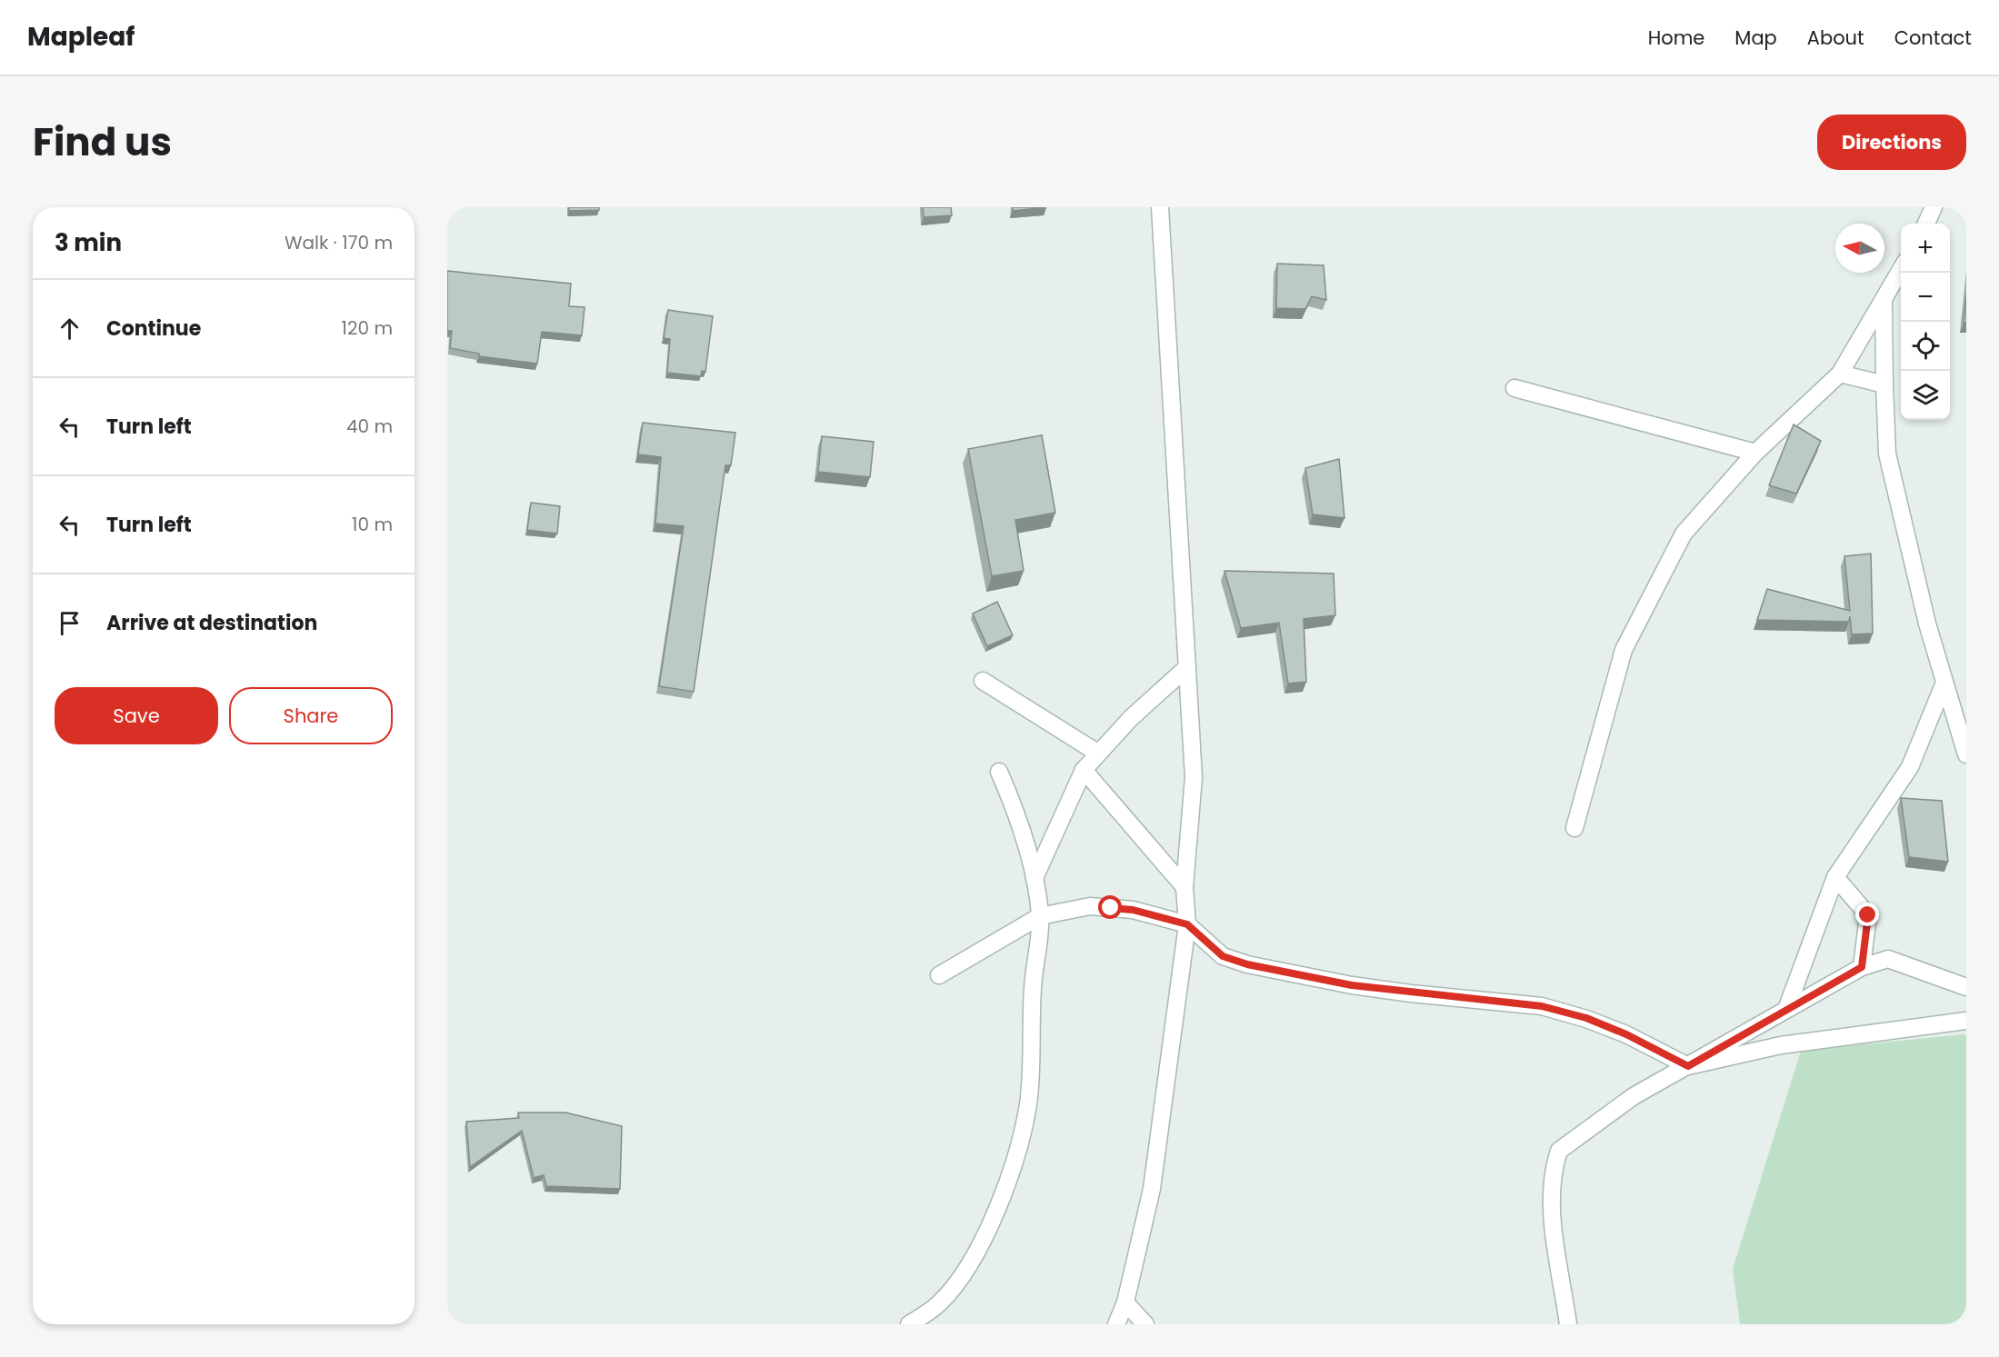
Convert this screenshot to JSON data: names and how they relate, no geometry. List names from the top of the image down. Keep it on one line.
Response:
{"north":"left","page":{"header":"Mapleaf","nav":["Home","Map","About","Contact"],"title":"Find us","buttons":["Directions",["Save","Share"]],"heading":["3 min","Walk · 170 m"],"map_buttons":["+","−"],"list":[["Continue","120 m"],["Turn left","40 m"],["Turn left","10 m"],"Arrive at destination"]}}
